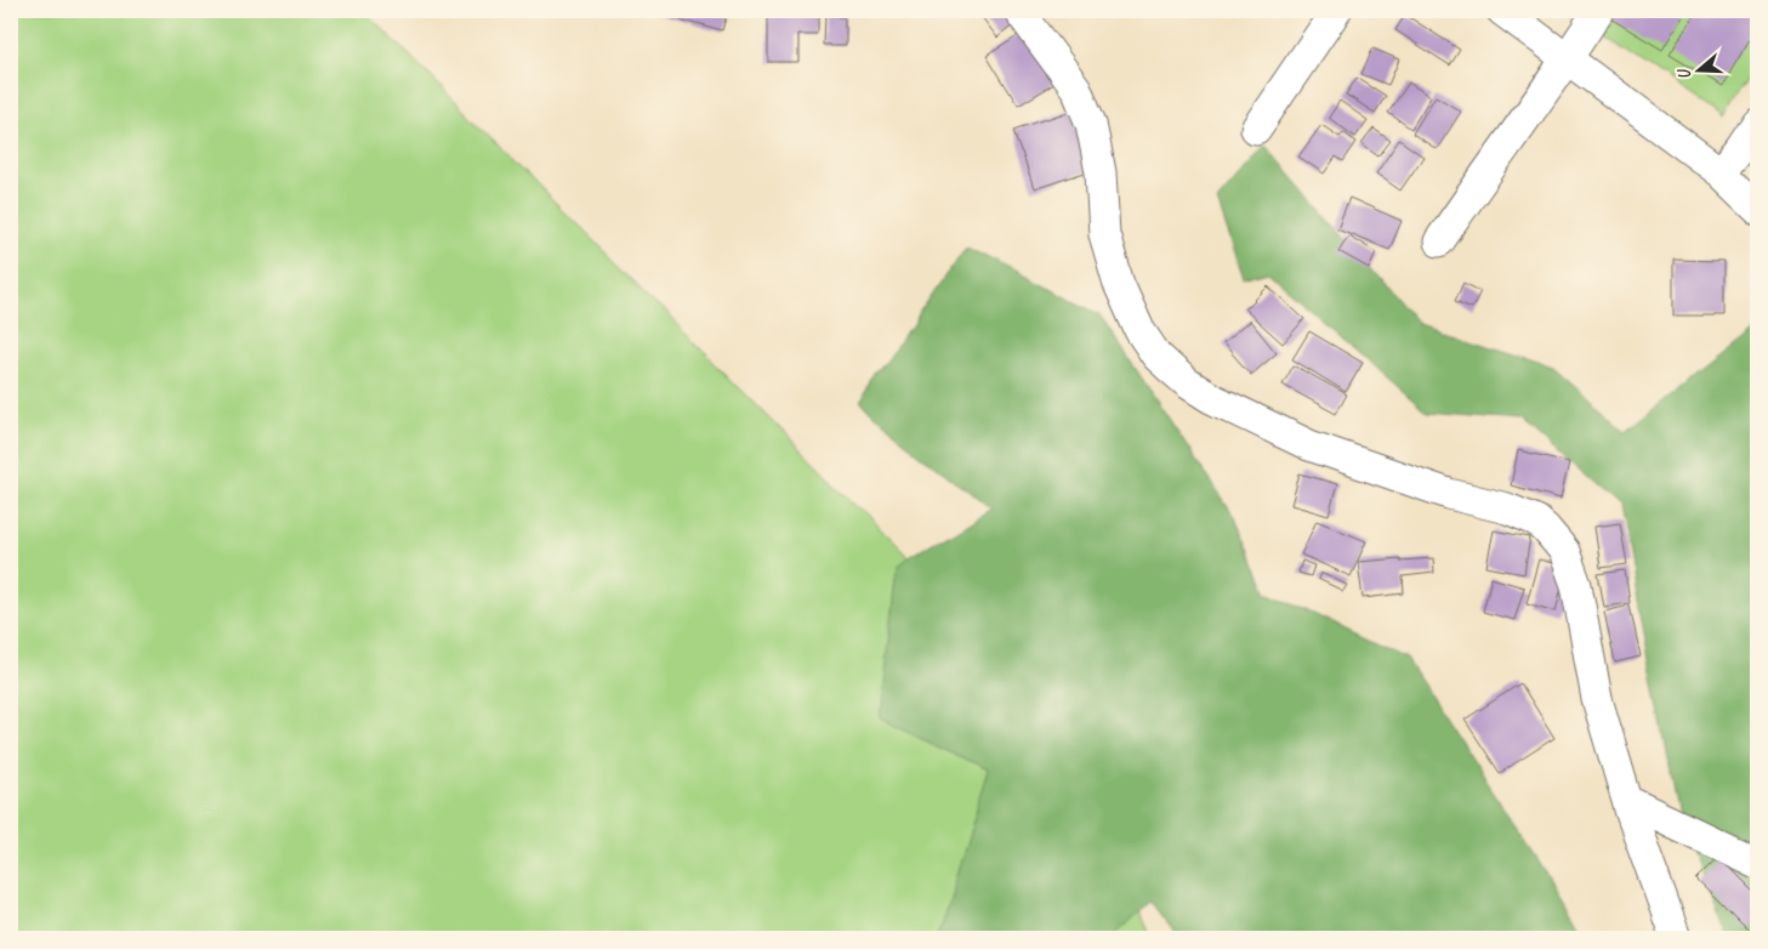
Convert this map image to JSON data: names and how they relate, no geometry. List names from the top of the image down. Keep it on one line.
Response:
{"north":"left"}
